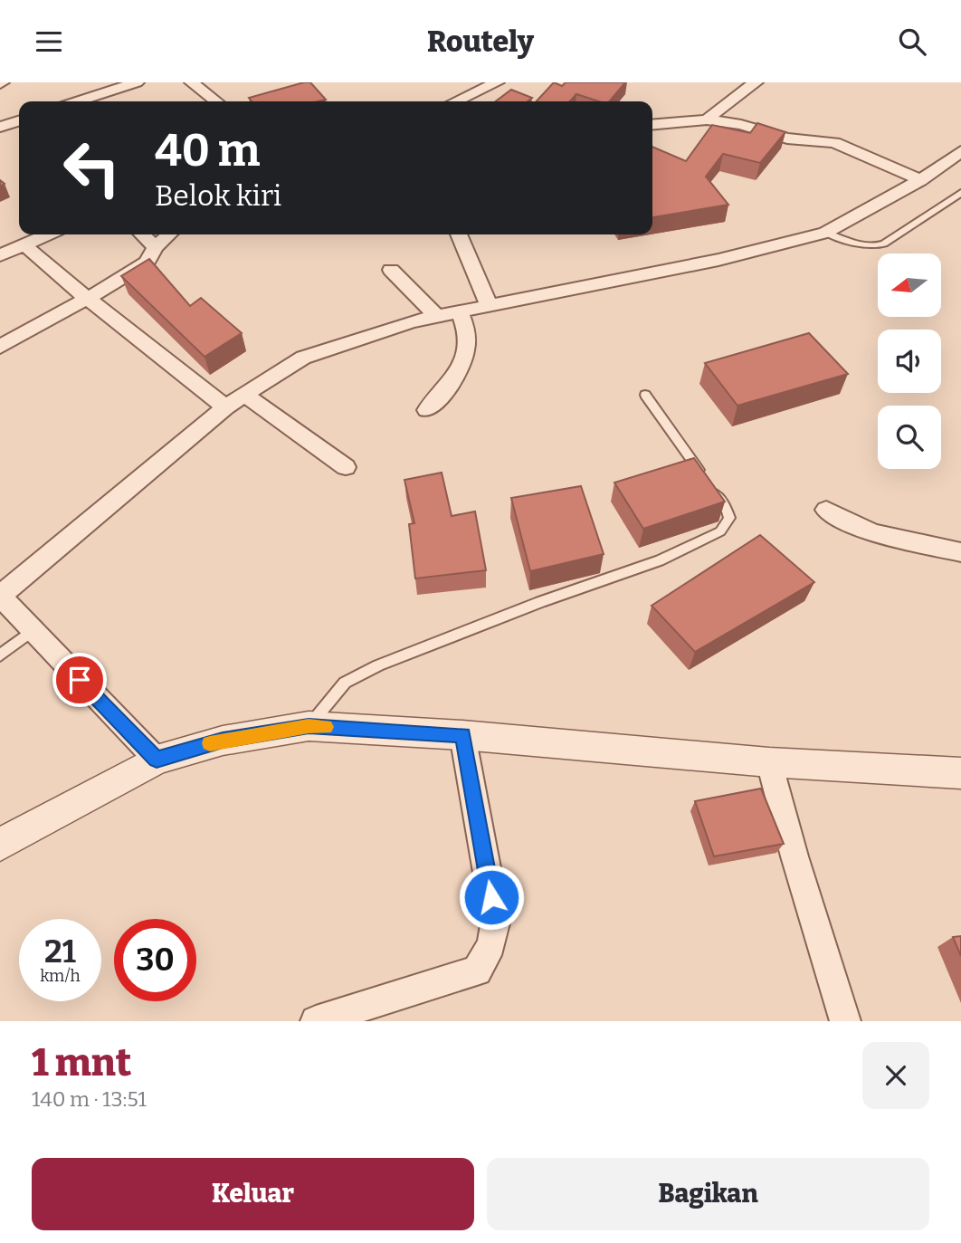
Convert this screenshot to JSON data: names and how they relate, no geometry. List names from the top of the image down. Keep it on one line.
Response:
{"north":"left","page":{"header":"Routely","turn":["40 m","Belok kiri"],"speed":"21 km/h","limit":"30","heading":["1 mnt","140 m · 13:51"],"buttons":["Keluar","Bagikan"]}}
